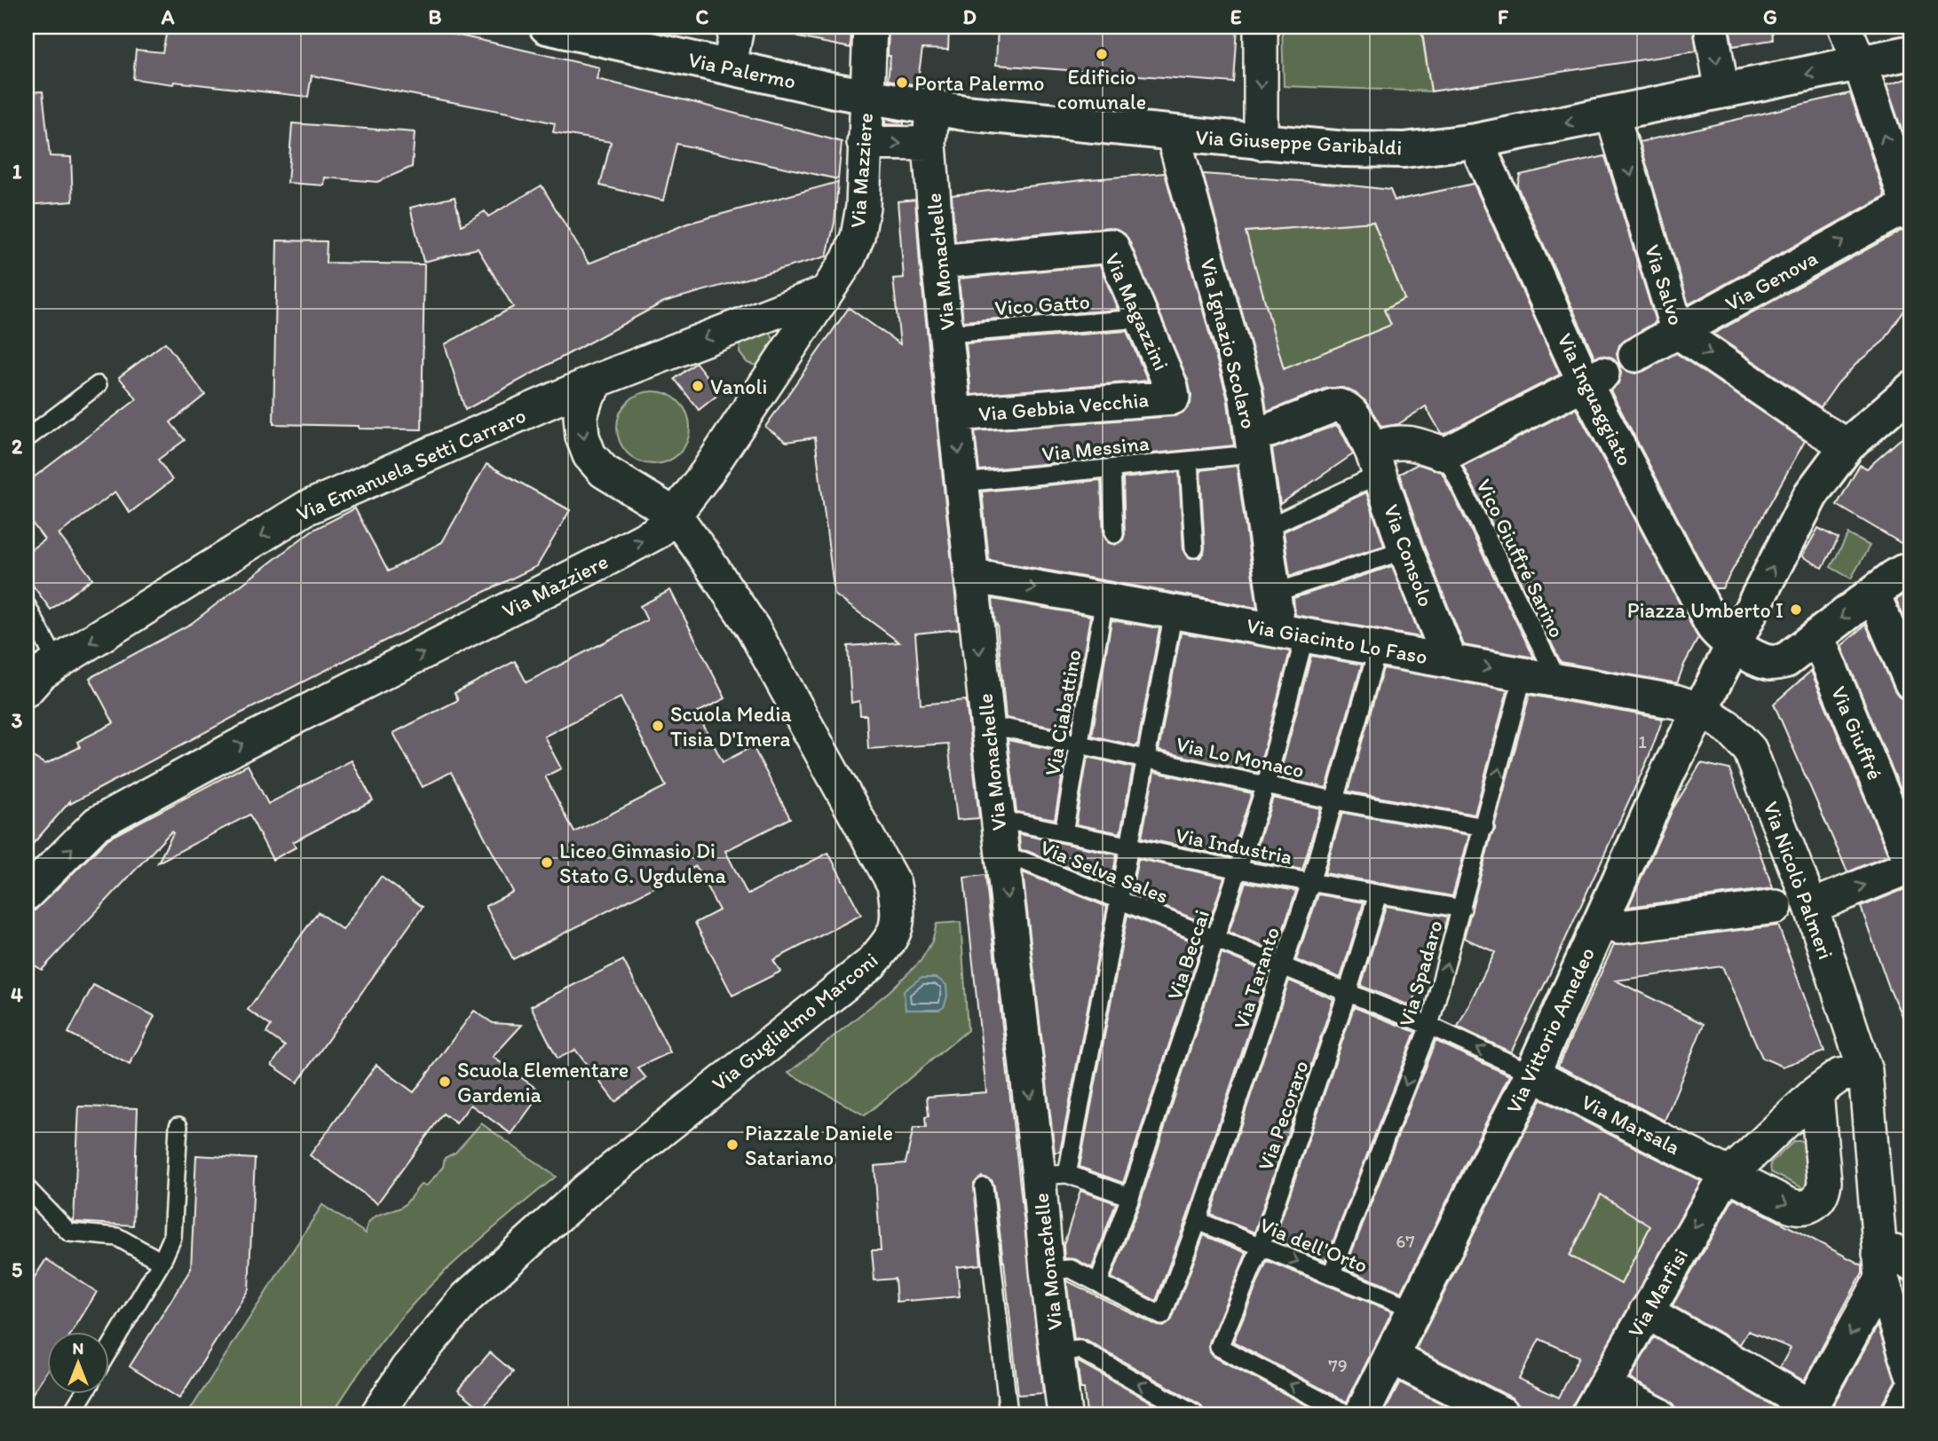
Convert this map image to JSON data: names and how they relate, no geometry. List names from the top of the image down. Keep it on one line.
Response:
{"streets":{"street":["Via Palermo","Via Giuseppe Garibaldi","Via Mazziere","Via Monachelle","Via Genova","Via Salvo","Via Magazzini","Via Ignazio Scolaro","Via Inguaggiato","Via Gebbia Vecchia","Via Emanuela Setti Carraro","Via Consolo","Via Giacinto Lo Faso","Via Giuffré","Via Nicolò Palmeri","Via Guglielmo Marconi","Via Vittorio Amedeo","Via Marsala","Via Marfisi"],"lane":["Vico Gatto","Via Messina","Vico Giuffré Sarino","Via Ciabattino","Via Lo Monaco","Via Industria","Via Selva Sales","Via Beccai","Via Spadaro","Via Taranto","Via Pecoraro","Via dell'Orto"]},"crossings":[["Via Palermo","Via Giuseppe Garibaldi"],["Via Palermo","Via Mazziere"],["Via Giuseppe Garibaldi","Via Mazziere"],["Via Giuseppe Garibaldi","Via Monachelle"],["Via Giuseppe Garibaldi","Via Salvo"],["Via Giuseppe Garibaldi","Via Ignazio Scolaro"],["Via Giuseppe Garibaldi","Via Inguaggiato"],["Via Mazziere","Via Emanuela Setti Carraro"],["Via Mazziere","Via Guglielmo Marconi"],["Via Monachelle","Vico Gatto"],["Via Monachelle","Via Magazzini"],["Via Monachelle","Via Gebbia Vecchia"],["Via Monachelle","Via Messina"],["Via Monachelle","Via Giacinto Lo Faso"],["Via Monachelle","Via Lo Monaco"],["Via Monachelle","Via Industria"],["Via Monachelle","Via Selva Sales"],["Via Genova","Via Salvo"],["Via Salvo","Via Vittorio Amedeo"],["Vico Gatto","Via Magazzini"],["Via Magazzini","Via Gebbia Vecchia"],["Via Ignazio Scolaro","Via Messina"],["Via Ignazio Scolaro","Via Consolo"],["Via Ignazio Scolaro","Via Giacinto Lo Faso"],["Via Inguaggiato","Via Giuffré"],["Via Inguaggiato","Via Vittorio Amedeo"],["Via Messina","Via Consolo"],["Via Consolo","Via Giacinto Lo Faso"],["Vico Giuffré Sarino","Via Giacinto Lo Faso"],["Via Giacinto Lo Faso","Via Ciabattino"],["Via Giacinto Lo Faso","Via Nicolò Palmeri"],["Via Giacinto Lo Faso","Via Beccai"],["Via Giacinto Lo Faso","Via Spadaro"],["Via Giacinto Lo Faso","Via Taranto"],["Via Giacinto Lo Faso","Via Vittorio Amedeo"],["Via Ciabattino","Via Lo Monaco"],["Via Ciabattino","Via Industria"],["Via Lo Monaco","Via Beccai"],["Via Lo Monaco","Via Spadaro"],["Via Lo Monaco","Via Taranto"],["Via Industria","Via Beccai"],["Via Industria","Via Spadaro"],["Via Industria","Via Taranto"],["Via Industria","Via Pecoraro"],["Via Selva Sales","Via Beccai"],["Via Selva Sales","Via Spadaro"],["Via Selva Sales","Via Taranto"],["Via Selva Sales","Via Vittorio Amedeo"],["Via Selva Sales","Via Pecoraro"],["Via Selva Sales","Via Marsala"],["Via Nicolò Palmeri","Via Vittorio Amedeo"],["Via Nicolò Palmeri","Via Marfisi"],["Via Beccai","Via Taranto"],["Via Spadaro","Via dell'Orto"],["Via Taranto","Via dell'Orto"],["Via Vittorio Amedeo","Via Marsala"],["Via Vittorio Amedeo","Via dell'Orto"],["Via Pecoraro","Via dell'Orto"],["Via Marsala","Via Marfisi"]],"one_way":["Via Mazziere","Via Monachelle","Via Genova","Via Emanuela Setti Carraro"],"places":["Edificio comunale","Porta Palermo","Vanoli","Piazza Umberto I","Scuola Media Tisia D'Imera","Liceo Ginnasio Di Stato G. Ugdulena","Scuola Elementare Gardenia","Piazzale Daniele Satariano"],"house_numbers":["1","67","79"],"north":"top","grid":{"columns":["A","B","C","D","E","F","G"],"rows":["1","2","3","4","5"]}}
